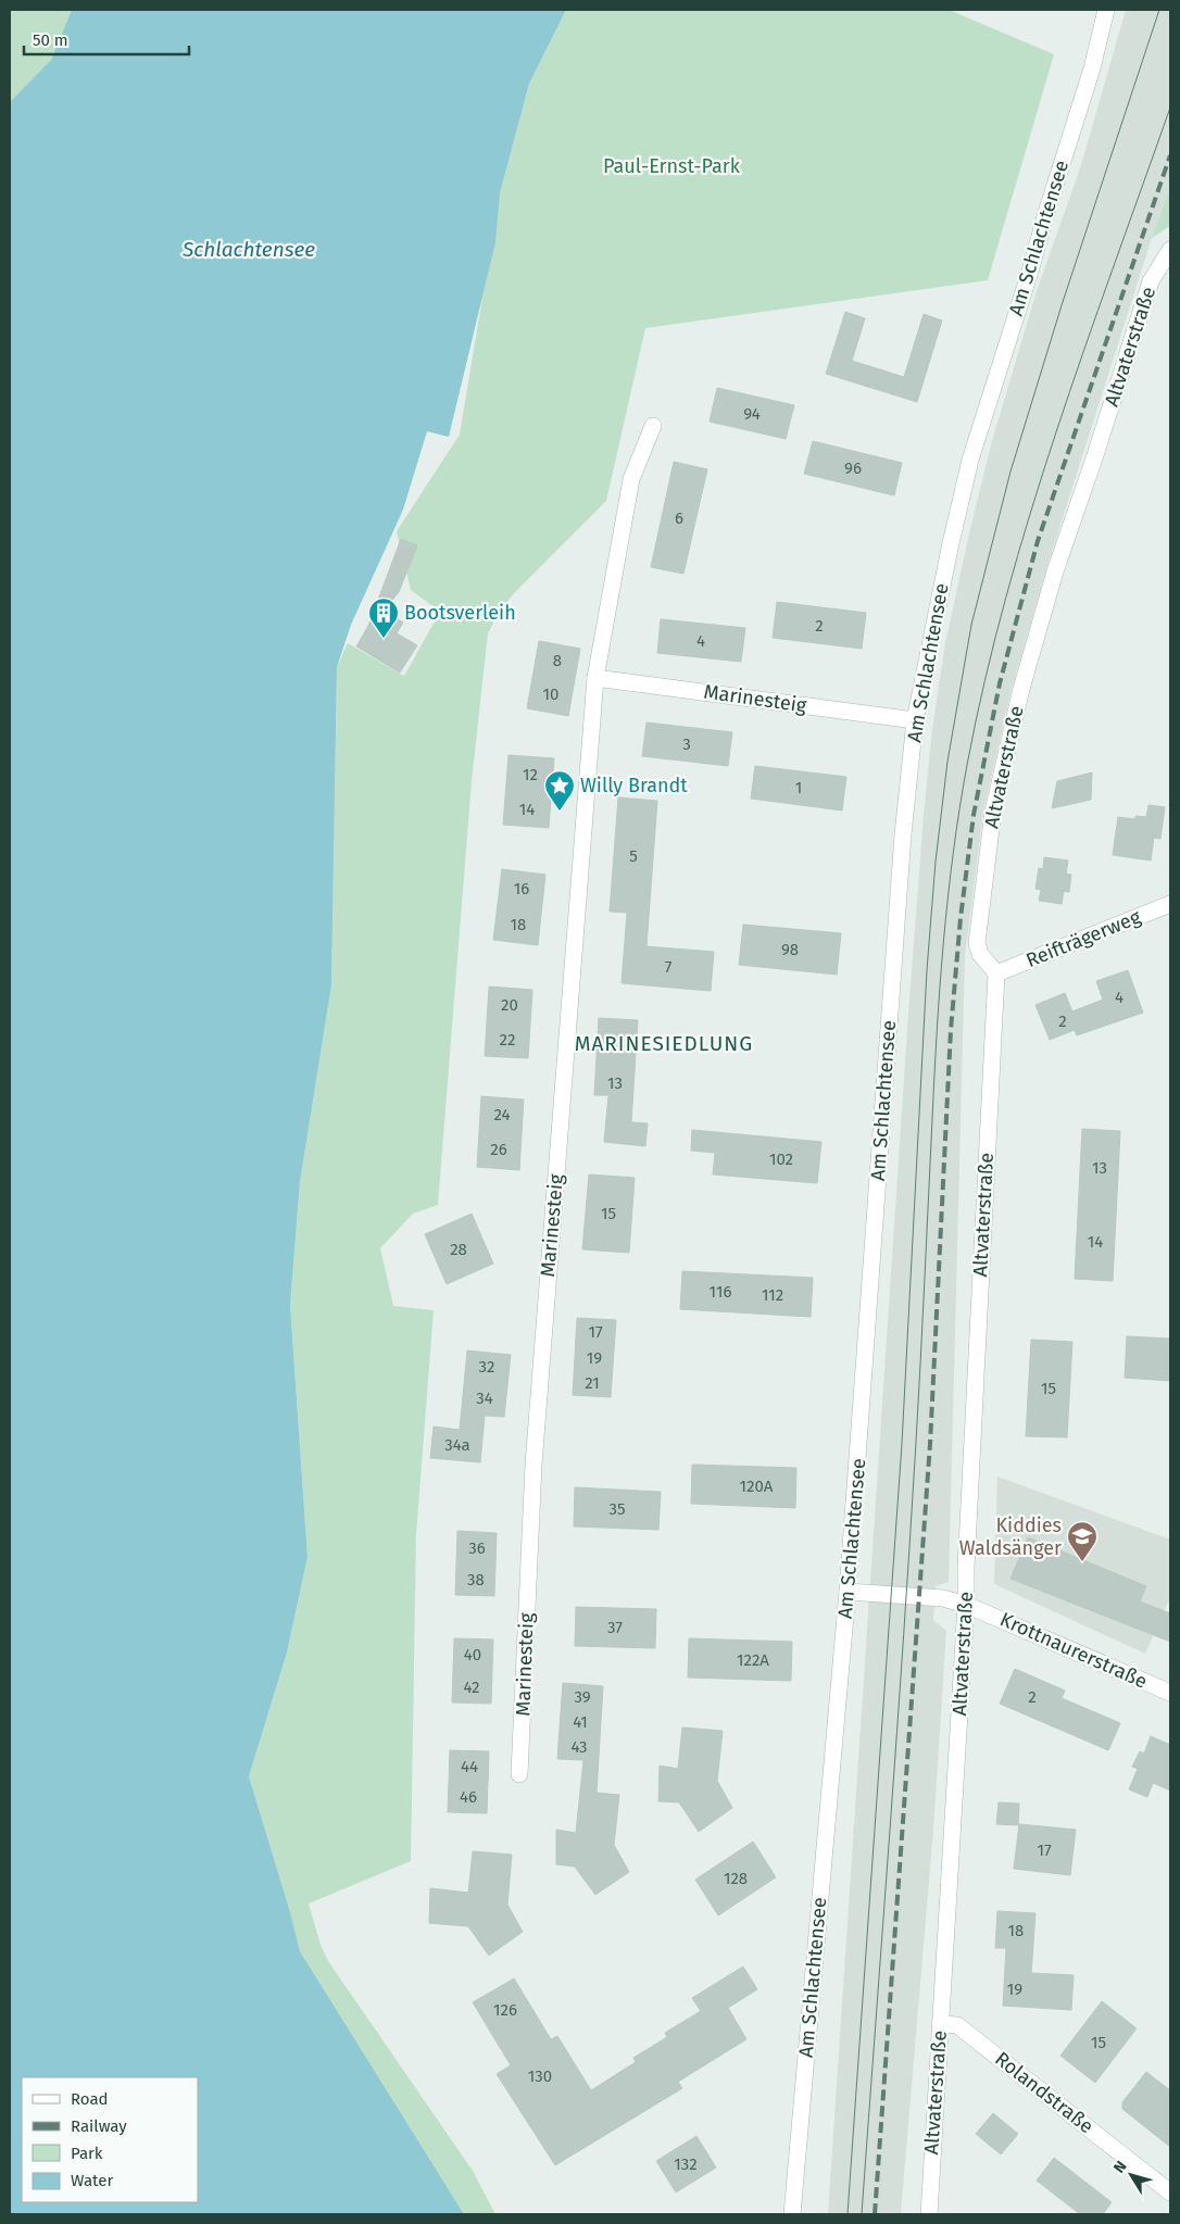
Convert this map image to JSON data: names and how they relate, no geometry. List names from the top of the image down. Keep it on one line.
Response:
{"streets":{"street":["Am Schlachtensee","Altvaterstraße","Marinesteig","Reifträgerweg","Krottnaurerstraße","Rolandstraße"]},"crossings":[["Am Schlachtensee","Marinesteig"],["Am Schlachtensee","Krottnaurerstraße"],["Altvaterstraße","Reifträgerweg"],["Altvaterstraße","Krottnaurerstraße"],["Altvaterstraße","Rolandstraße"]],"districts":["MARINESIEDLUNG"],"water":["Schlachtensee"],"parks":["Paul-Ernst-Park"],"places":{"building":["Bootsverleih"],"place":["Willy Brandt"],"school or university":["Kiddies Waldsänger"]},"house_numbers":["94","96","6","2","4","8","10","3","12","1","14","5","16","18","98","7","4","20","2","22","13","24","26","102","13","15","14","28","116","112","17","19","32","21","15","34","34a","120A","35","36","38","37","40","122A","42","39","2","41","43","44","46","17","128","18","19","126","15","130","132"],"legend":["Road","Railway","Park","Water"],"scale_bar":"50 m","north":"top left"}
